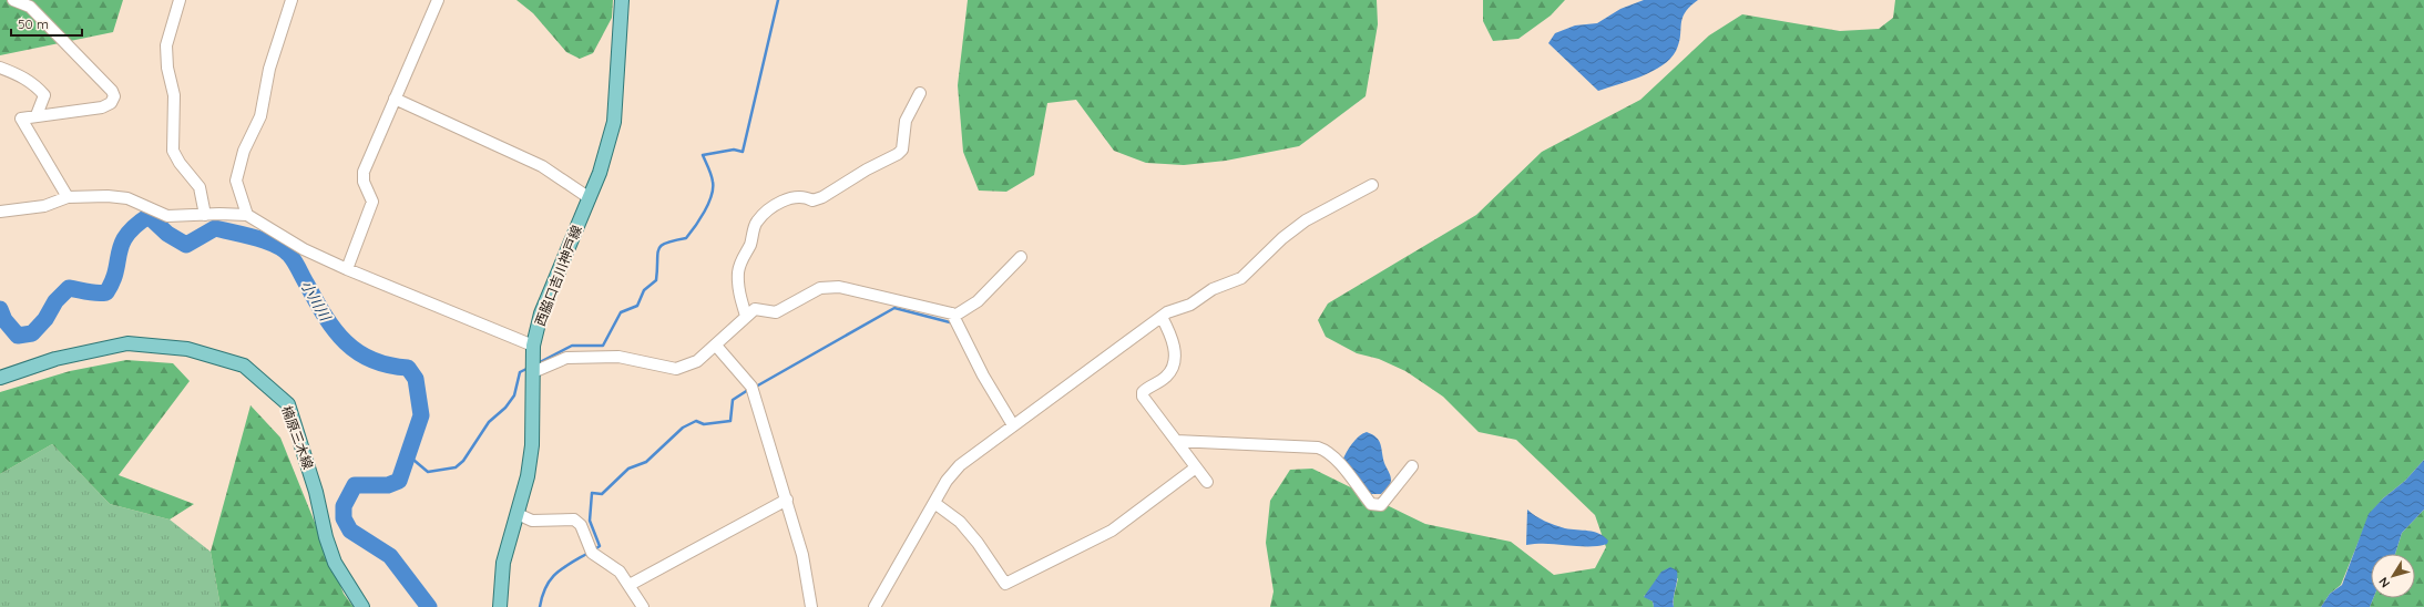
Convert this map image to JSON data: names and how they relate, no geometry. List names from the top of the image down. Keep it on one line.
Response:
{"streets":{"main road":["西脇口吉川神戸線","楠原三木線"]},"water":["小川川"],"scale_bar":"50 m","north":"bottom left"}
